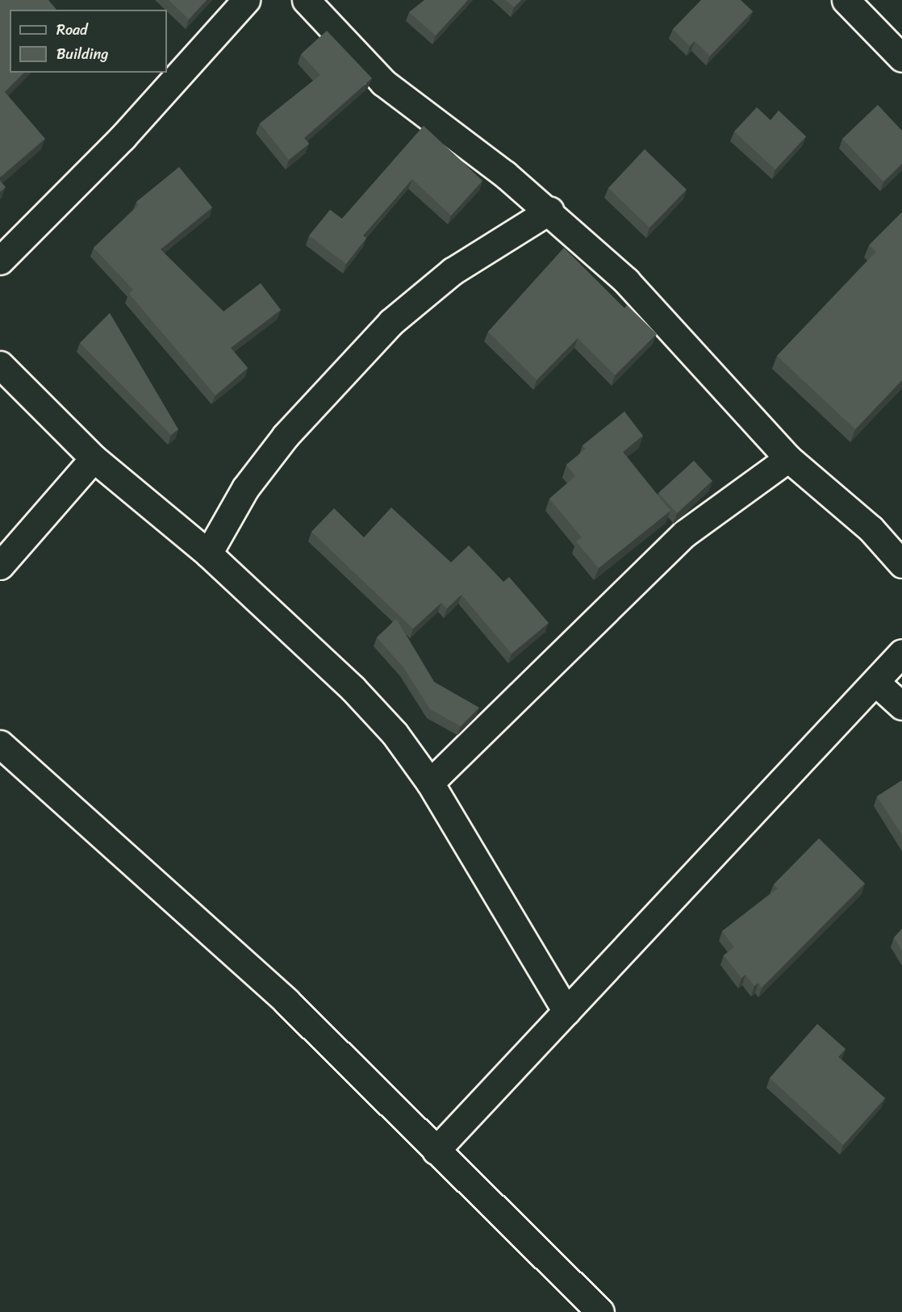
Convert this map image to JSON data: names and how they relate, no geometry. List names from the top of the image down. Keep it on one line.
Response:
{"legend":["Road","Building"]}
